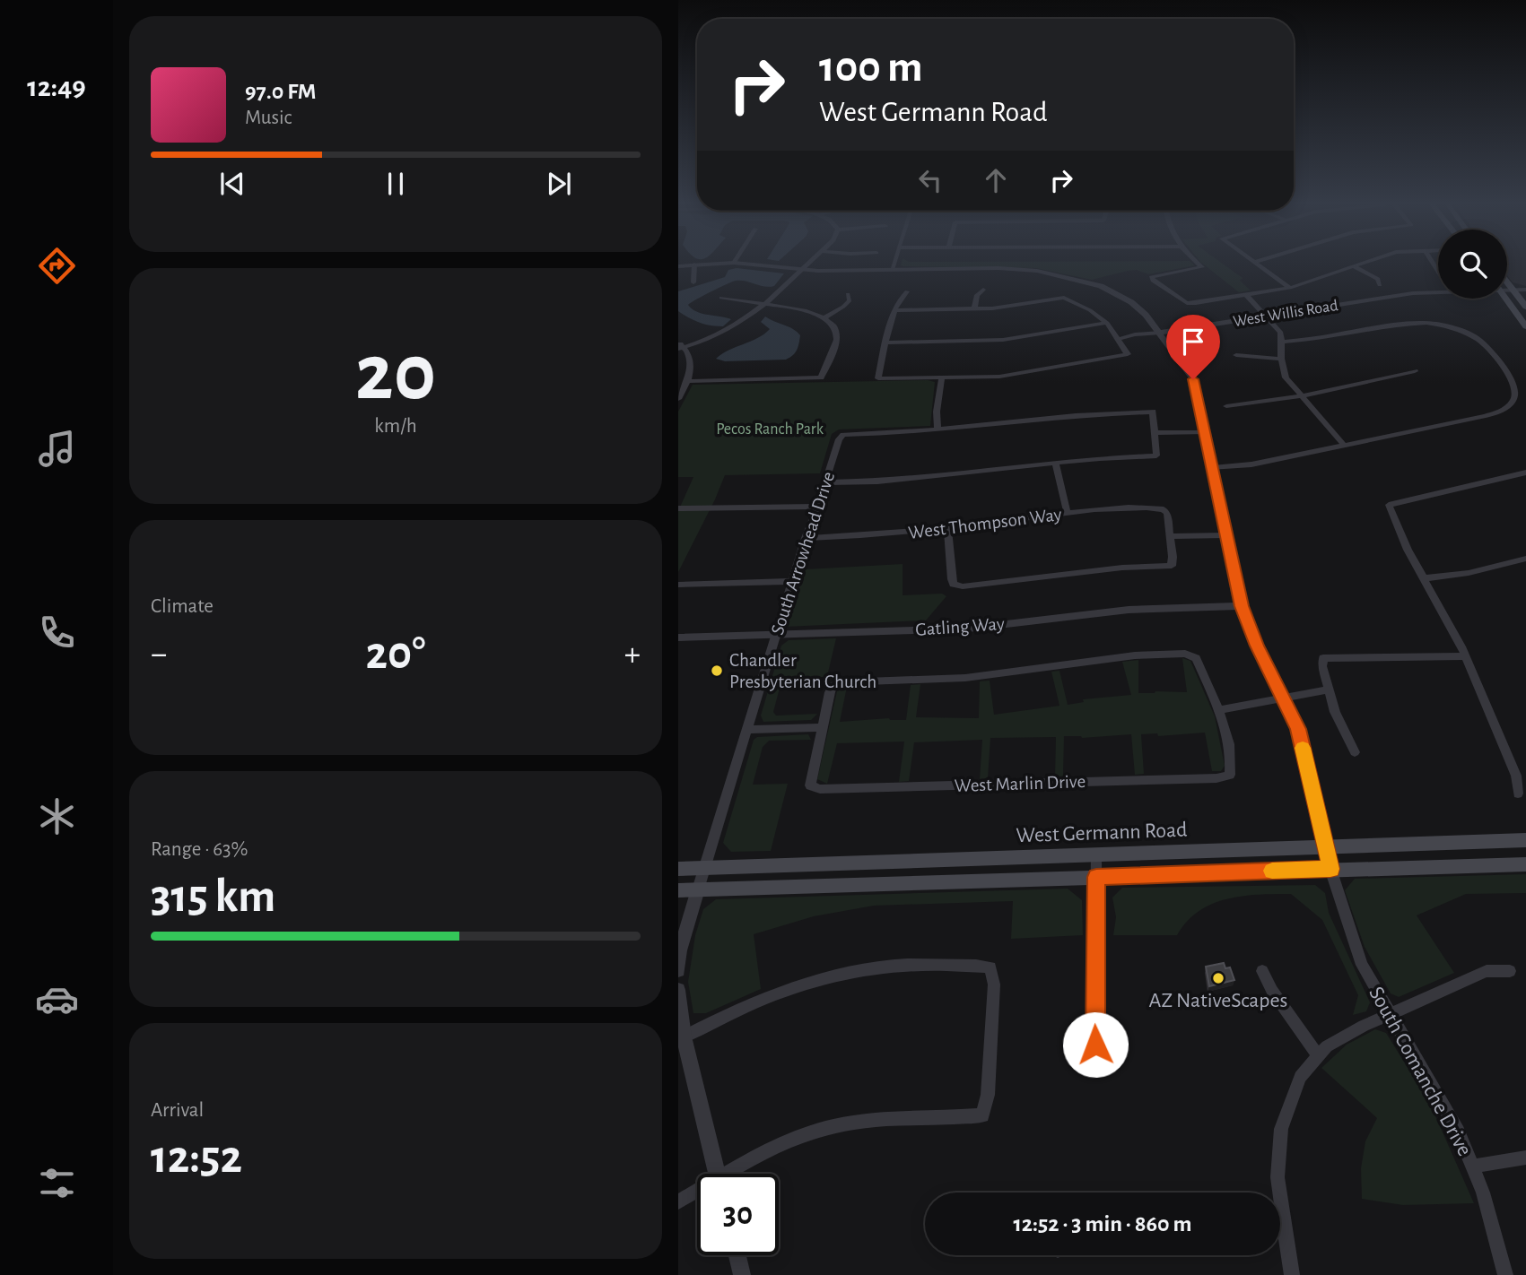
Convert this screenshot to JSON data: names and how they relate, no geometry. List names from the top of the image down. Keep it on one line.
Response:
{"streets":{"main road":["West Germann Road"],"street":["West Willis Road","West Thompson Way","South Arrowhead Drive","Gatling Way","West Marlin Drive","South Comanche Drive"]},"crossings":[["West Thompson Way","South Arrowhead Drive"],["South Arrowhead Drive","Gatling Way"],["South Arrowhead Drive","West Germann Road"]],"parks":["Pecos Ranch Park"],"places":["Chandler Presbyterian Church","AZ NativeScapes"],"page":{"tabs":"12:49","turn":["100 m","West Germann Road"],"song":["97.0 FM","Music"],"tile":[["20","km/h"],"Climate",["Range · 63%","315 km"],["Arrival","12:52"]],"heat":["−","20°","+"],"limit":"30","trip":"12:52 · 3 min · 860 m"}}
